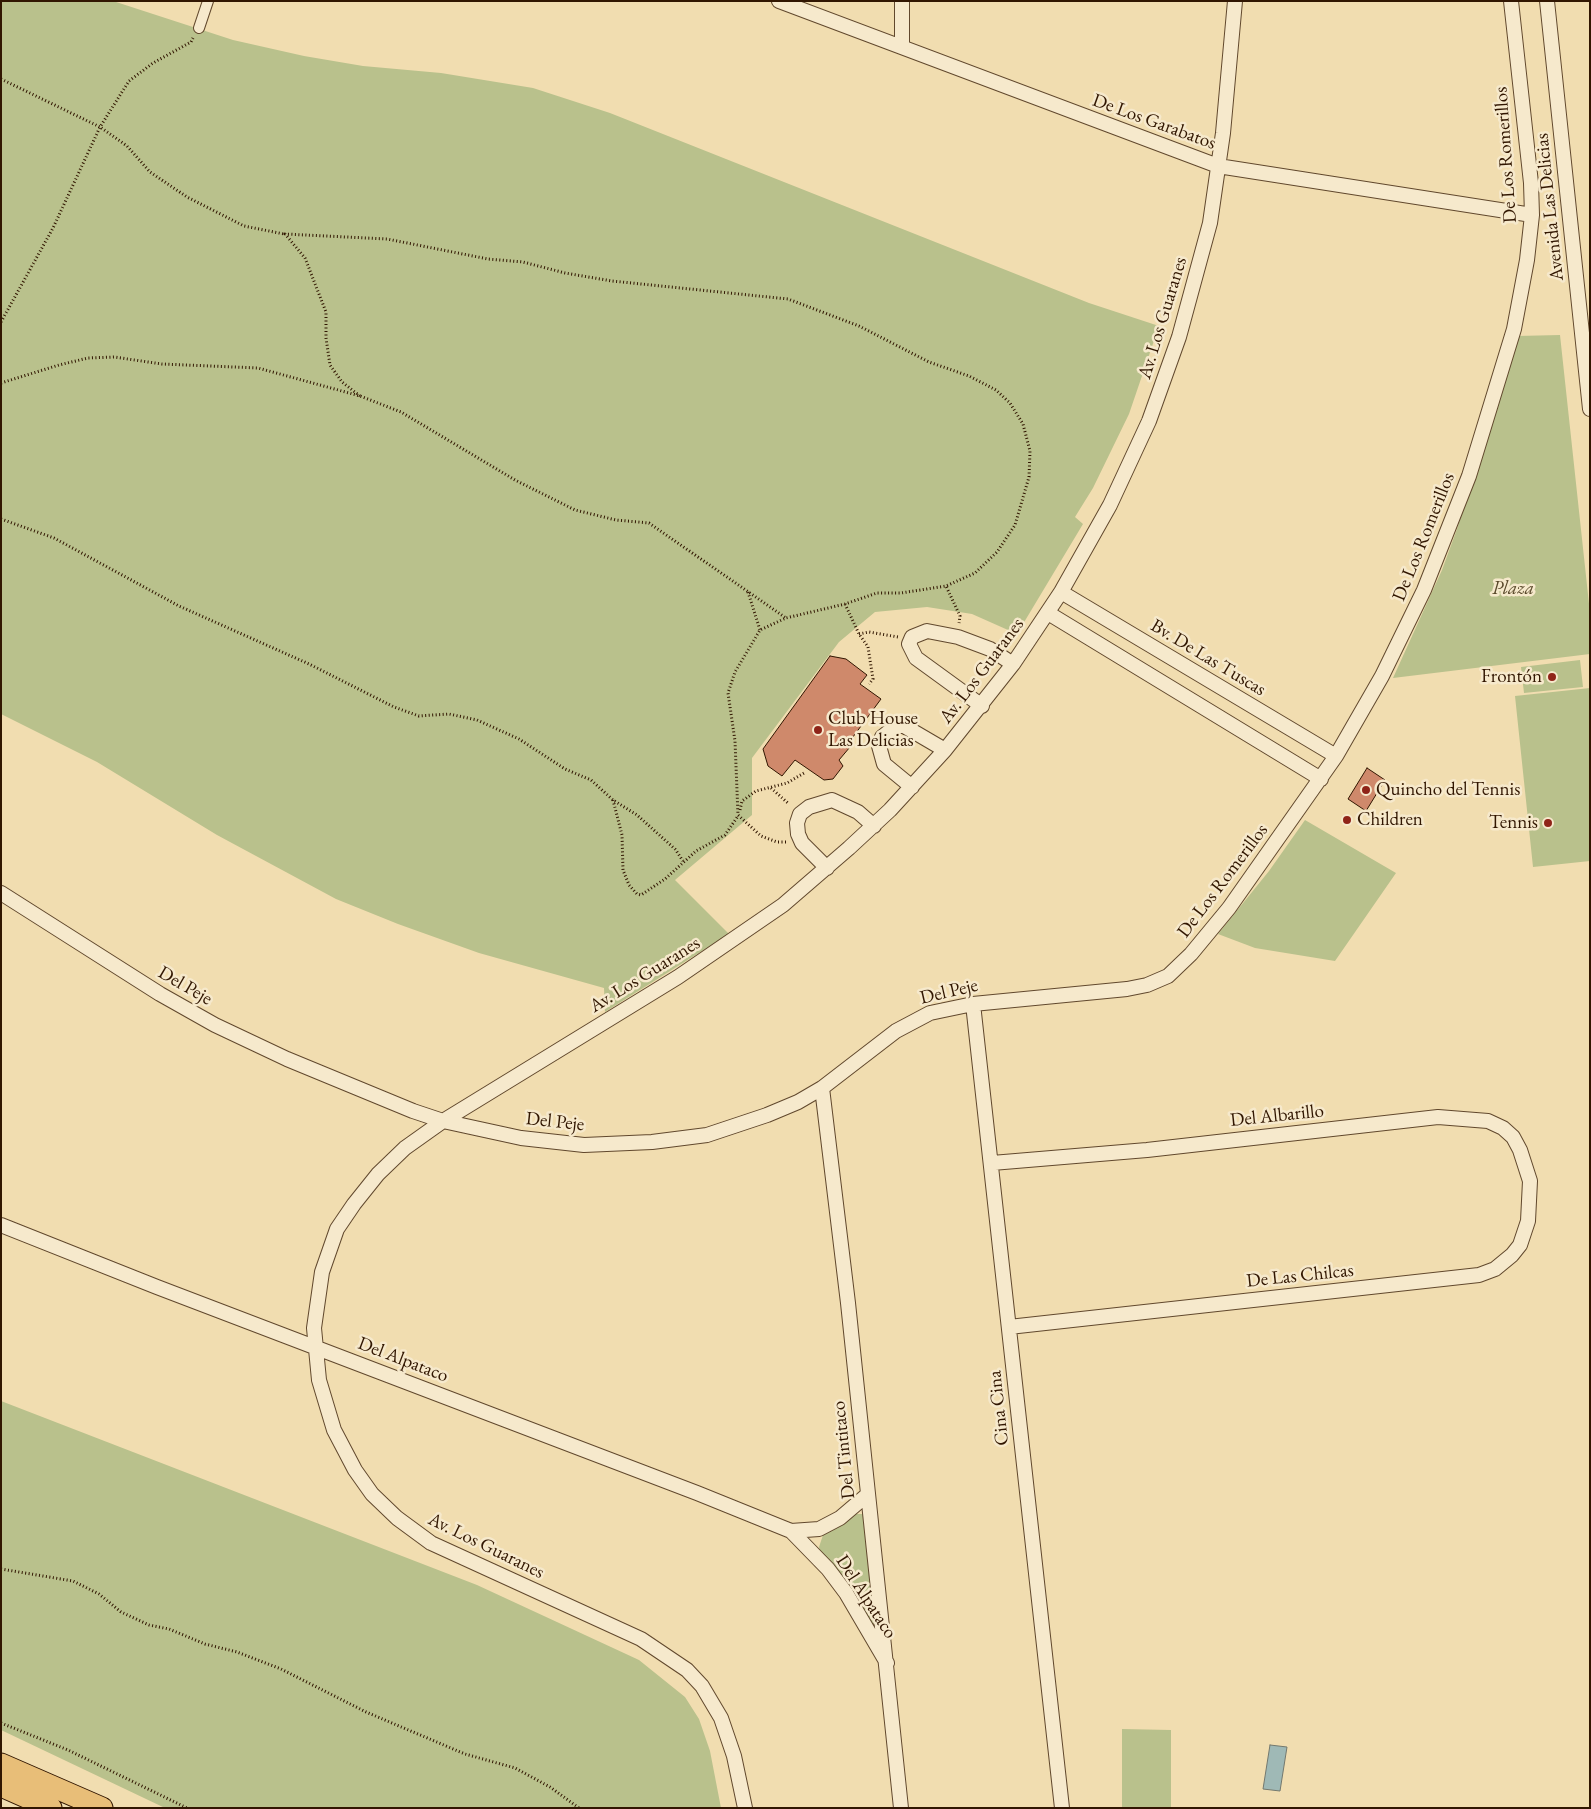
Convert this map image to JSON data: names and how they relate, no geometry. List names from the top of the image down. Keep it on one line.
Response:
{"streets":{"street":["De Los Garabatos","De Los Romerillos","Avenida Las Delicias","Av. Los Guaranes","Bv. De Las Tuscas","Del Peje","Del Albarillo","De Las Chilcas","Del Alpataco","Cina Cina","Del Tintitaco"]},"crossings":[["De Los Garabatos","De Los Romerillos"],["De Los Garabatos","Av. Los Guaranes"],["De Los Romerillos","Bv. De Las Tuscas"],["De Los Romerillos","Del Peje"],["Av. Los Guaranes","Bv. De Las Tuscas"],["Av. Los Guaranes","Del Peje"],["Av. Los Guaranes","Del Alpataco"],["Del Peje","Cina Cina"],["Del Peje","Del Tintitaco"],["Del Albarillo","De Las Chilcas"],["Del Albarillo","Cina Cina"],["De Las Chilcas","Cina Cina"],["Del Alpataco","Del Tintitaco"]],"parks":["Plaza"],"places":["Frontón","Club House Las Delicias","Quincho del Tennis","Children","Tennis"]}
